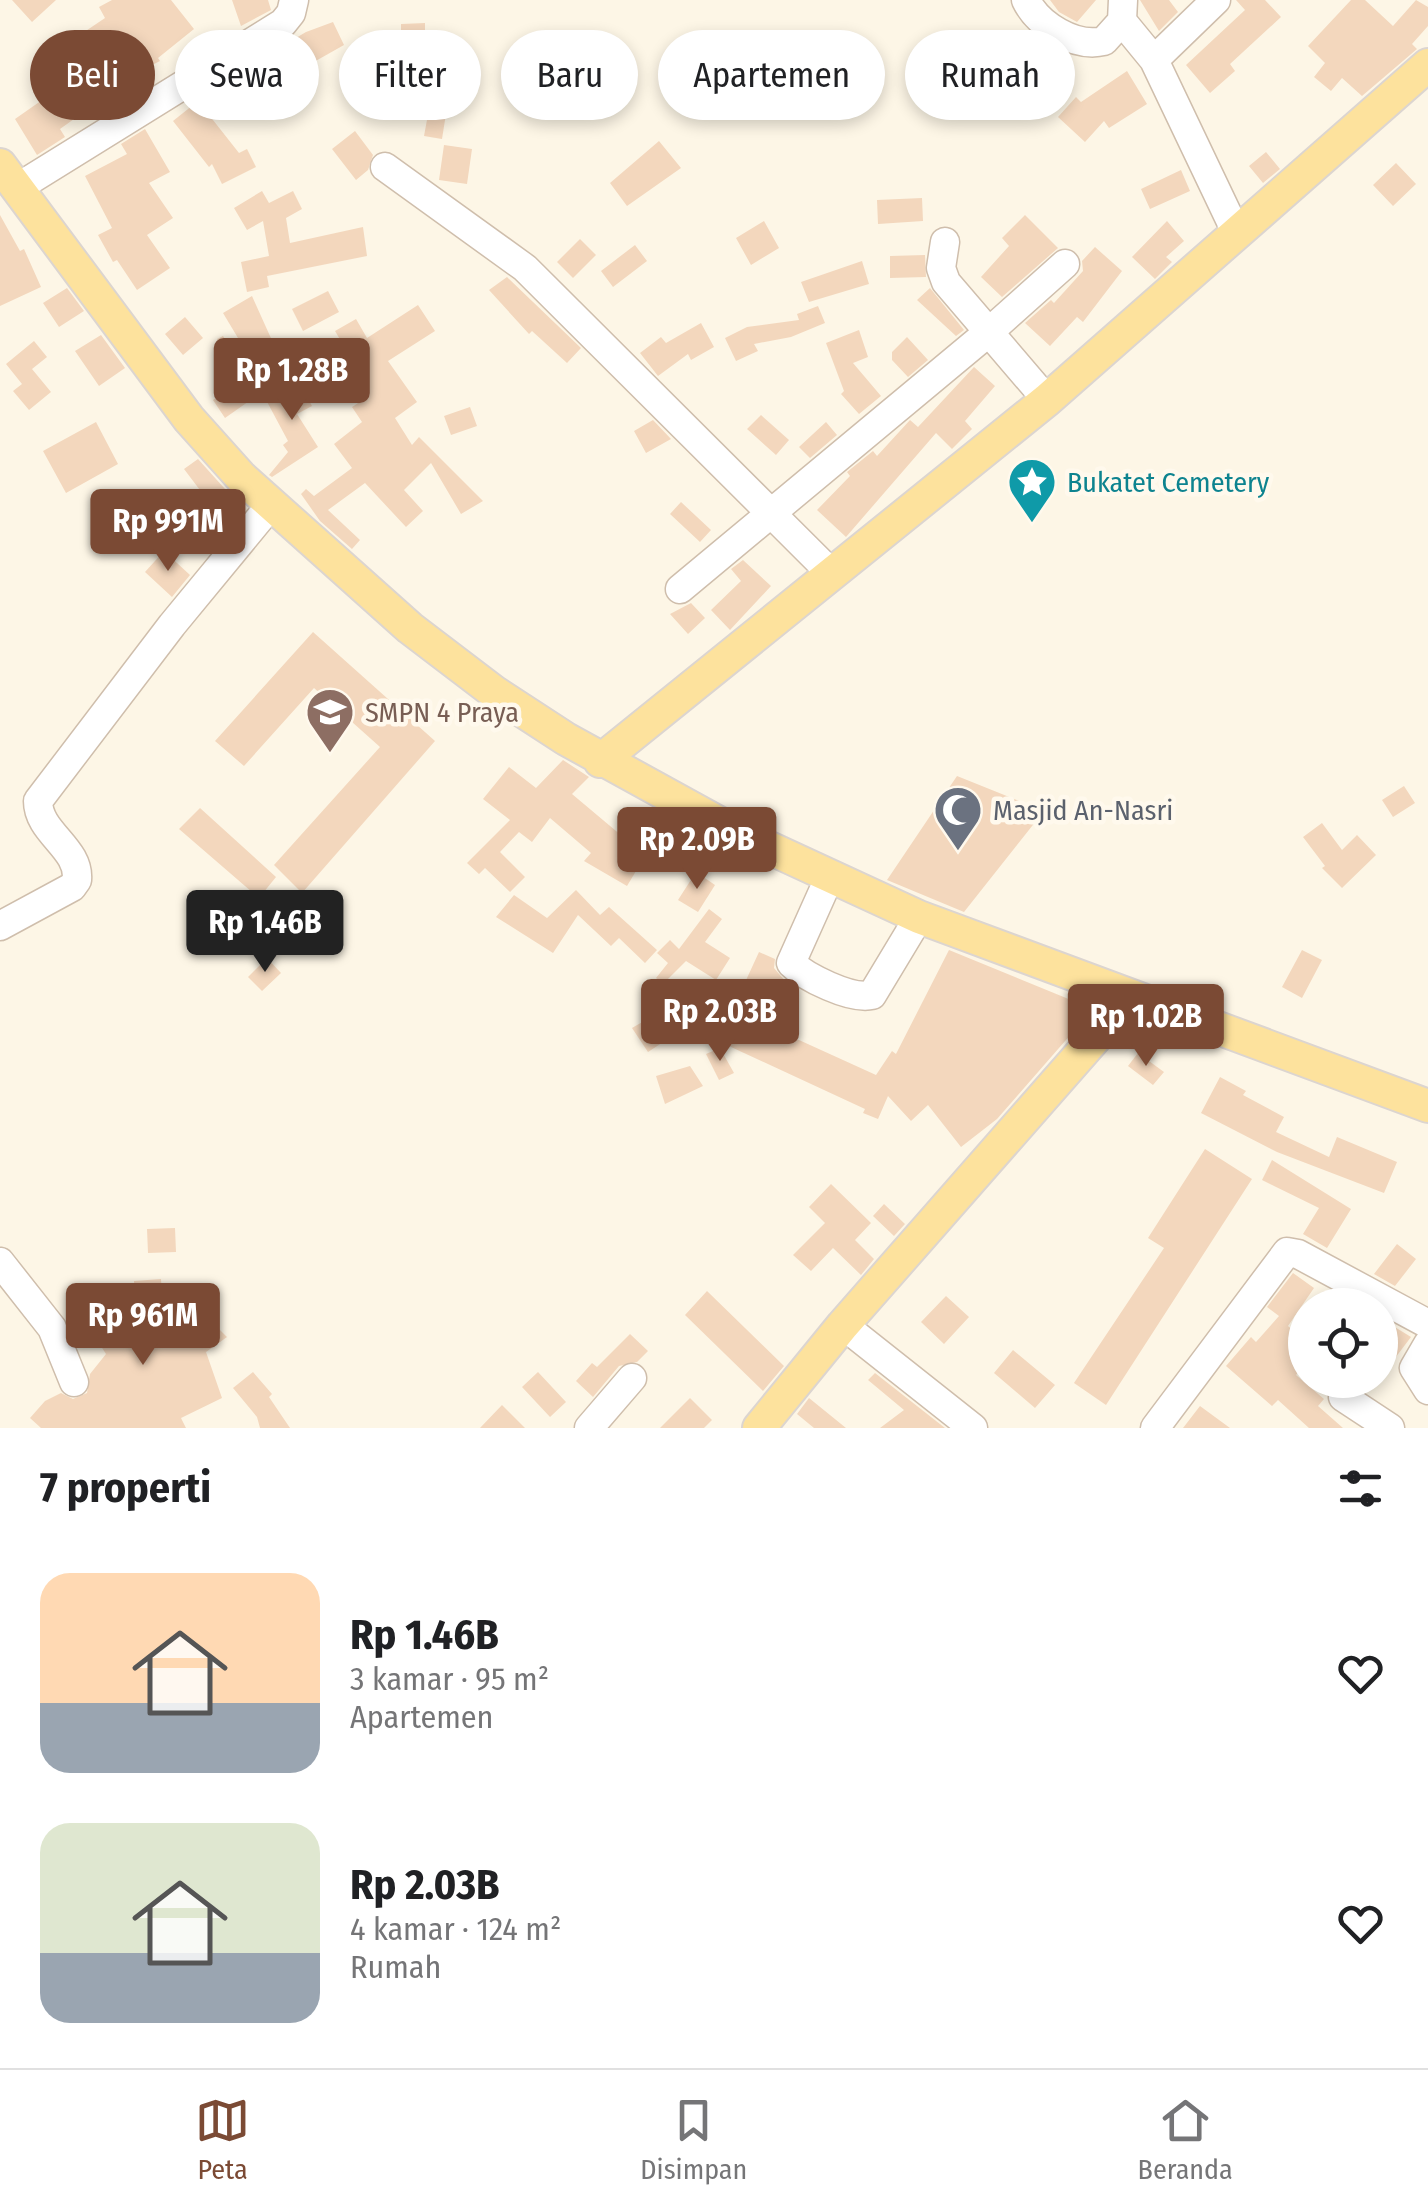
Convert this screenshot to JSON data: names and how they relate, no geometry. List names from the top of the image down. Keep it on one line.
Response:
{"places":{"place":["Bukatet Cemetery"],"school or university":["SMPN 4 Praya"],"mosque":["Masjid An-Nasri"]},"page":{"chip":["Beli","Sewa","Filter","Baru","Apartemen","Rumah"],"price":["Rp 1.28B","Rp 991M","Rp 2.09B","Rp 1.46B","Rp 2.03B","Rp 1.02B","Rp 961M"],"heading":"7 properti","list":[{"name":"Rp 1.46B","note":"3 kamar · 95 m² · Apartemen"},{"name":"Rp 2.03B","note":"4 kamar · 124 m² · Rumah"}],"tabs":["Peta","Disimpan","Beranda"]}}
